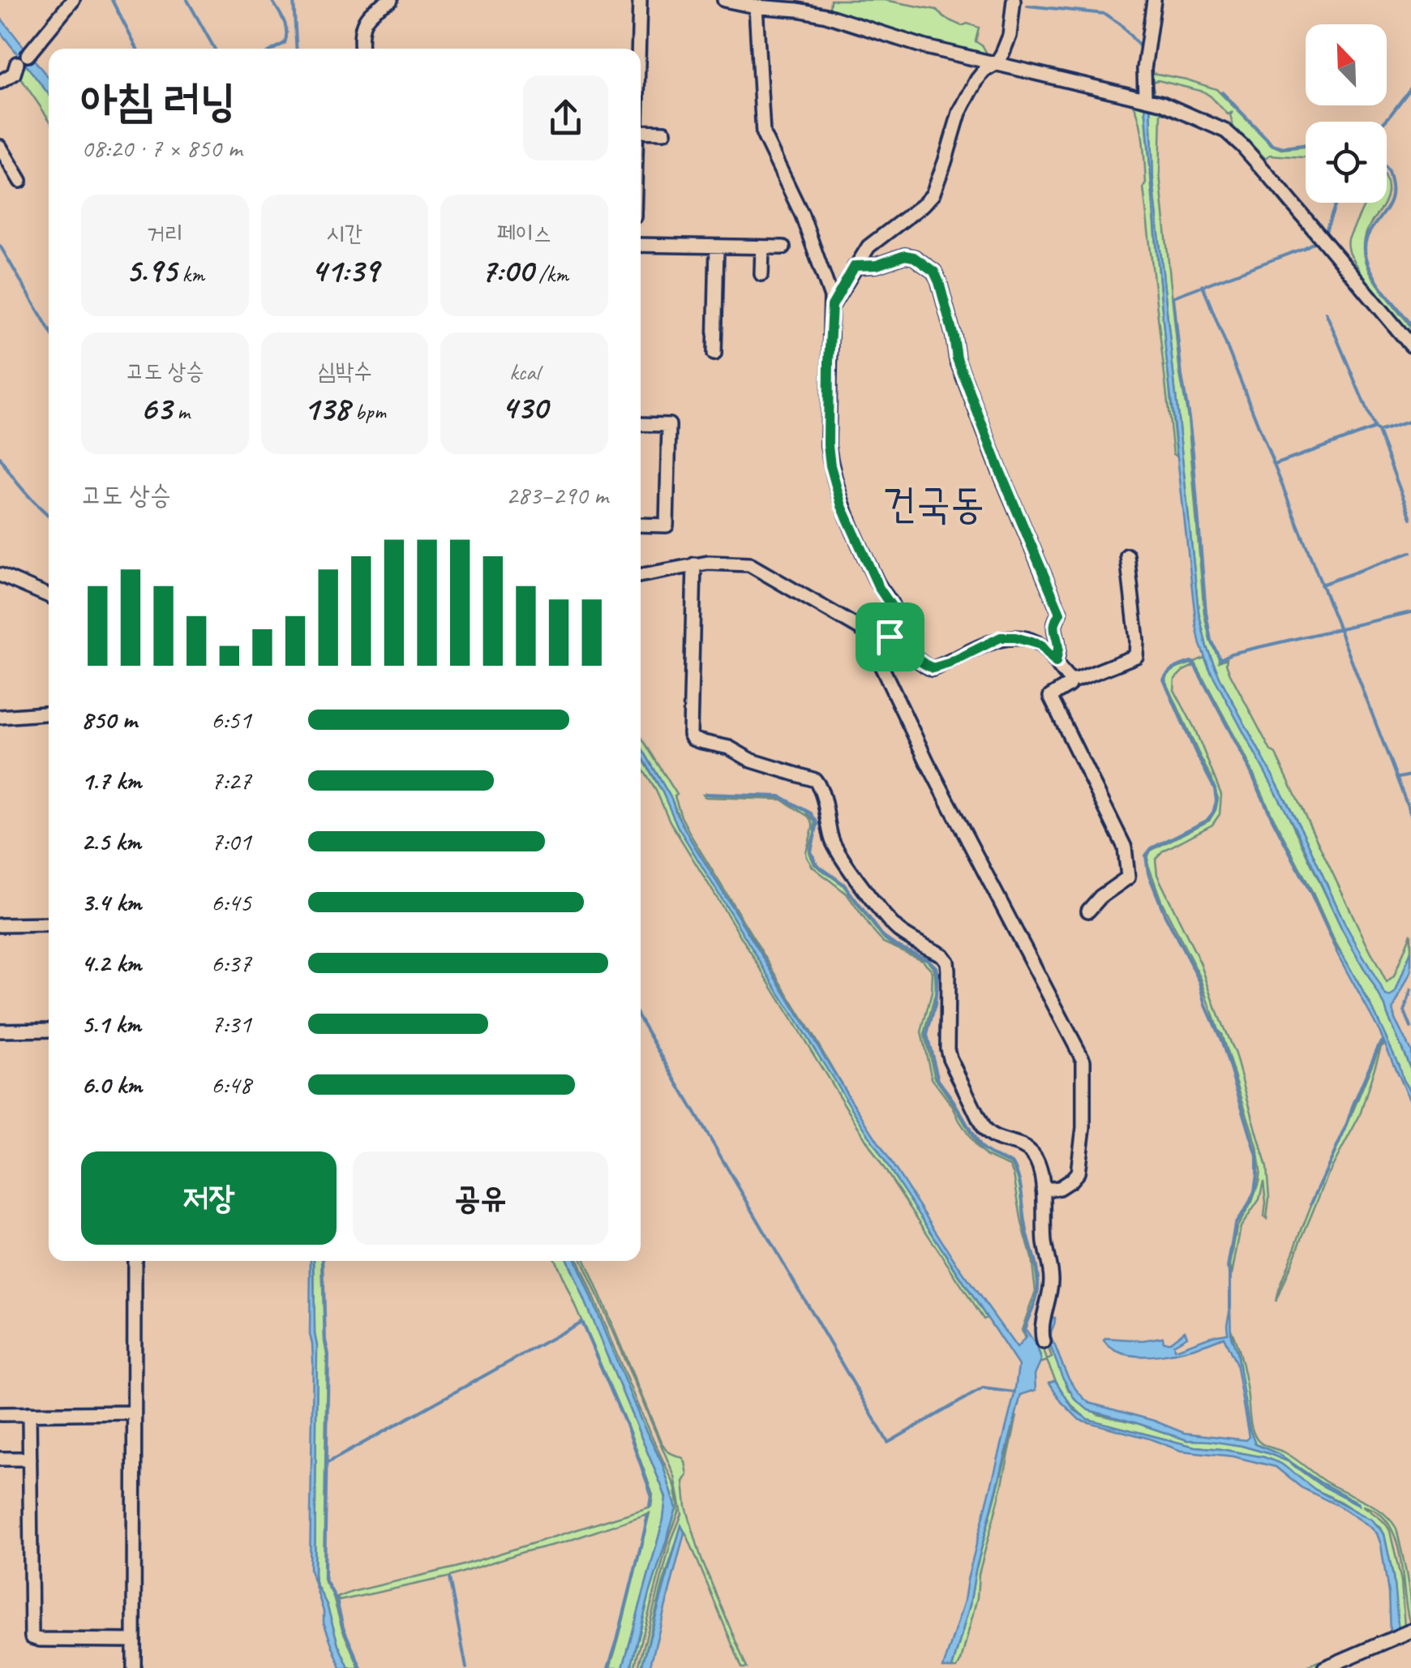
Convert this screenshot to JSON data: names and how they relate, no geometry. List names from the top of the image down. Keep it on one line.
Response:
{"districts":["건국동"],"north":"top left","page":{"heading":["아침 러닝","08:20 · 7 × 850 m"],"stats":[["거리","5.95 km"],["시간","41:39"],["페이스","7:00 /km"],["고도 상승","63 m"],["심박수","138 bpm"],["kcal","430"]],"chart":["고도 상승","283–290 m"],"list":[{"name":"850 m","note":"6:51"},{"name":"1.7 km","note":"7:27"},{"name":"2.5 km","note":"7:01"},{"name":"3.4 km","note":"6:45"},{"name":"4.2 km","note":"6:37"},{"name":"5.1 km","note":"7:31"},{"name":"6.0 km","note":"6:48"}],"buttons":["저장","공유"]}}
